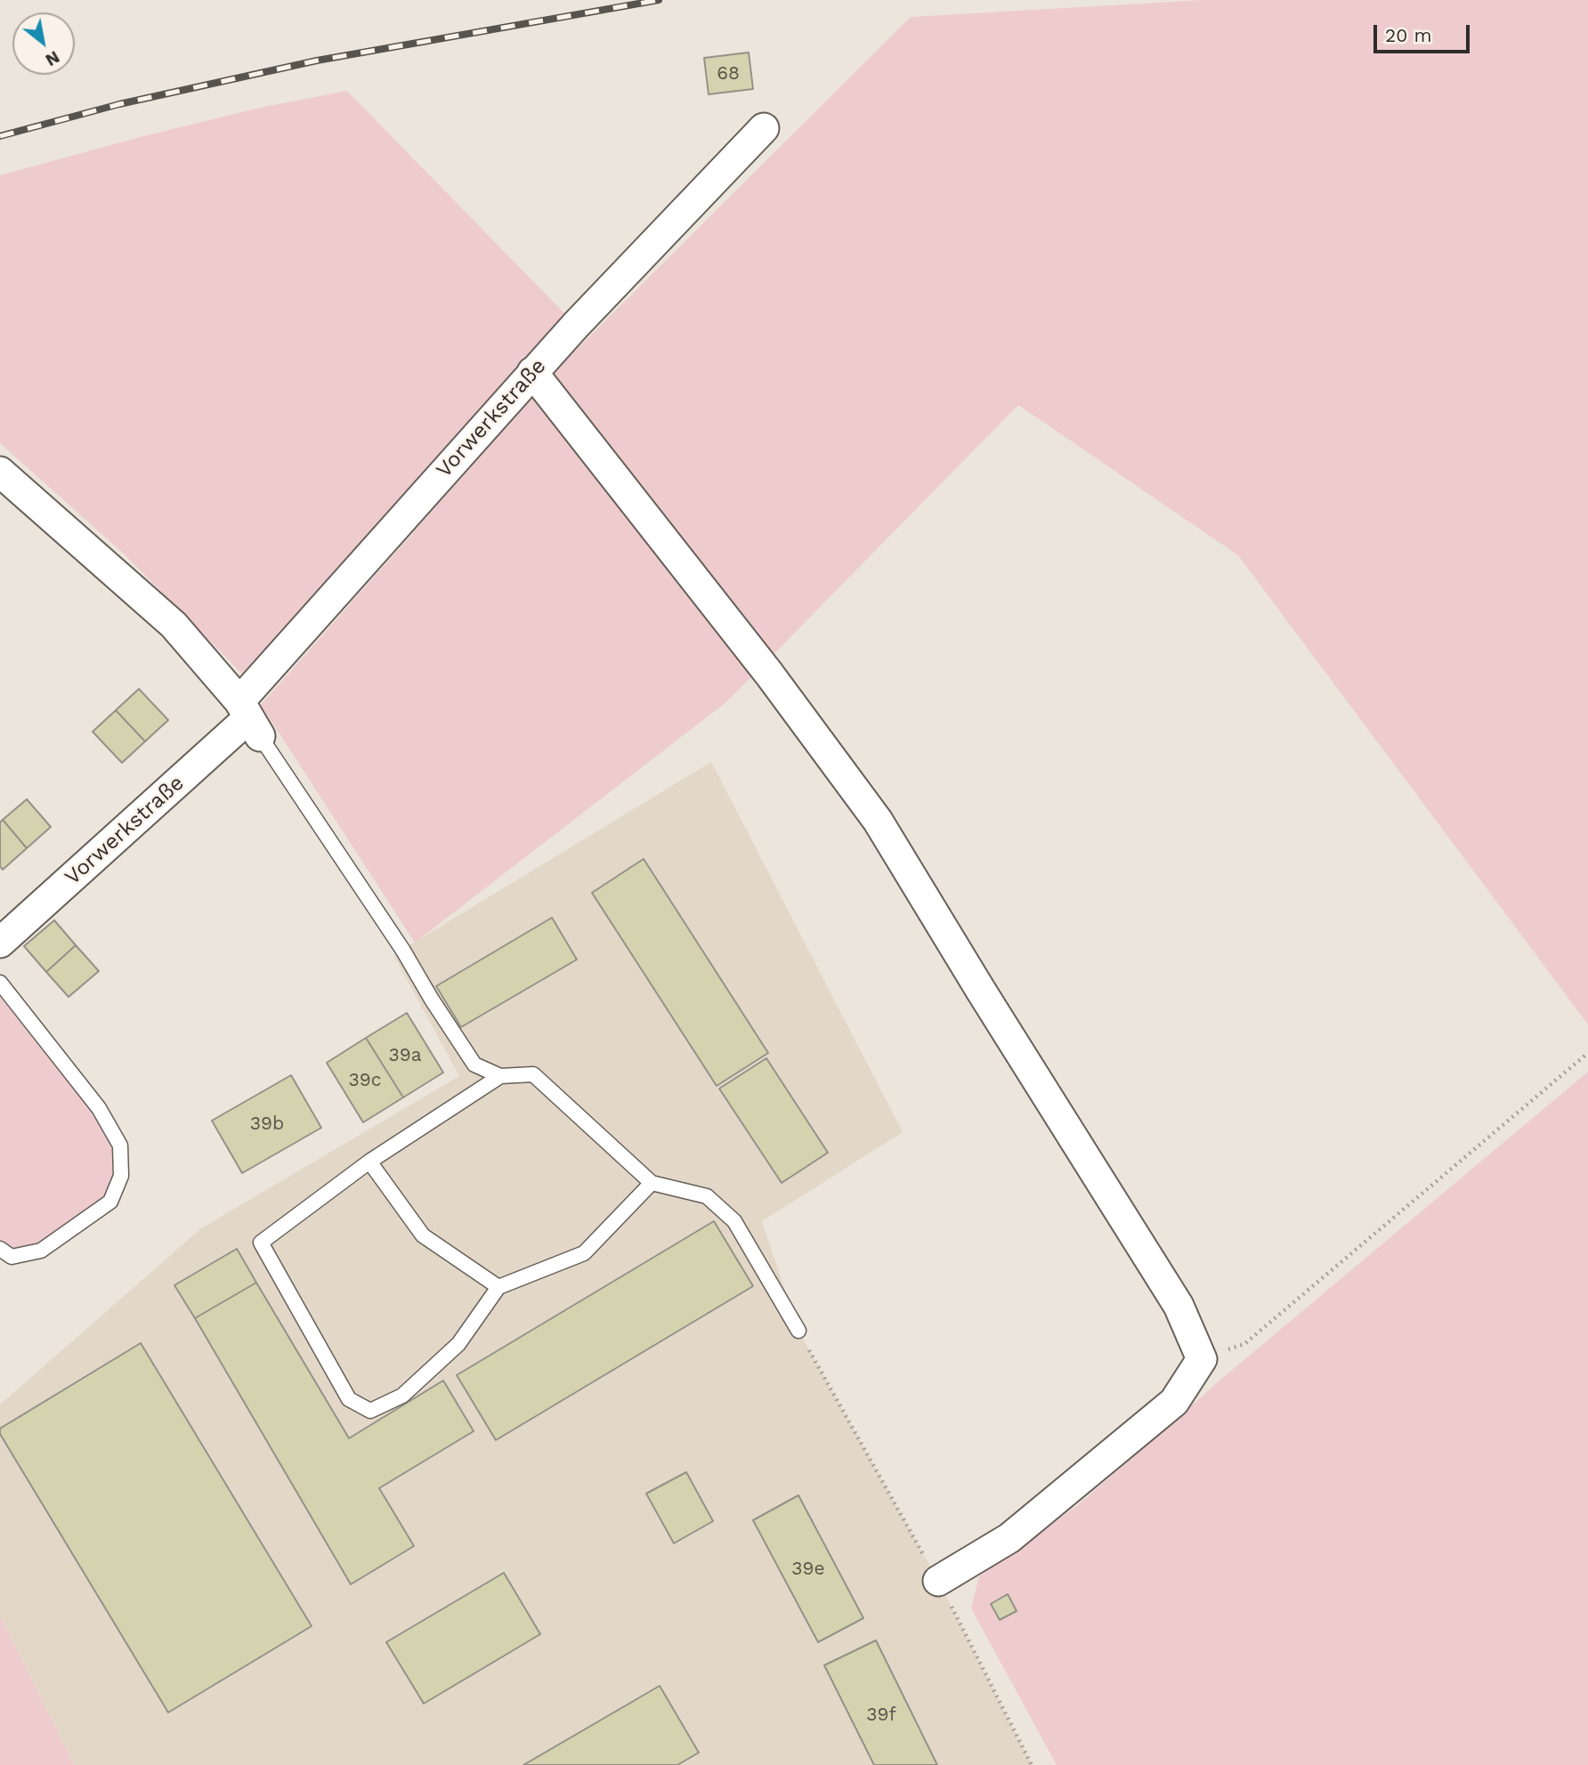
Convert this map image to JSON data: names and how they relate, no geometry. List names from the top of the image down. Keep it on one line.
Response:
{"streets":{"street":["Vorwerkstraße"]},"house_numbers":["68","39a","39c","39b","39e","39f"],"scale_bar":"20 m","north":"bottom right"}
